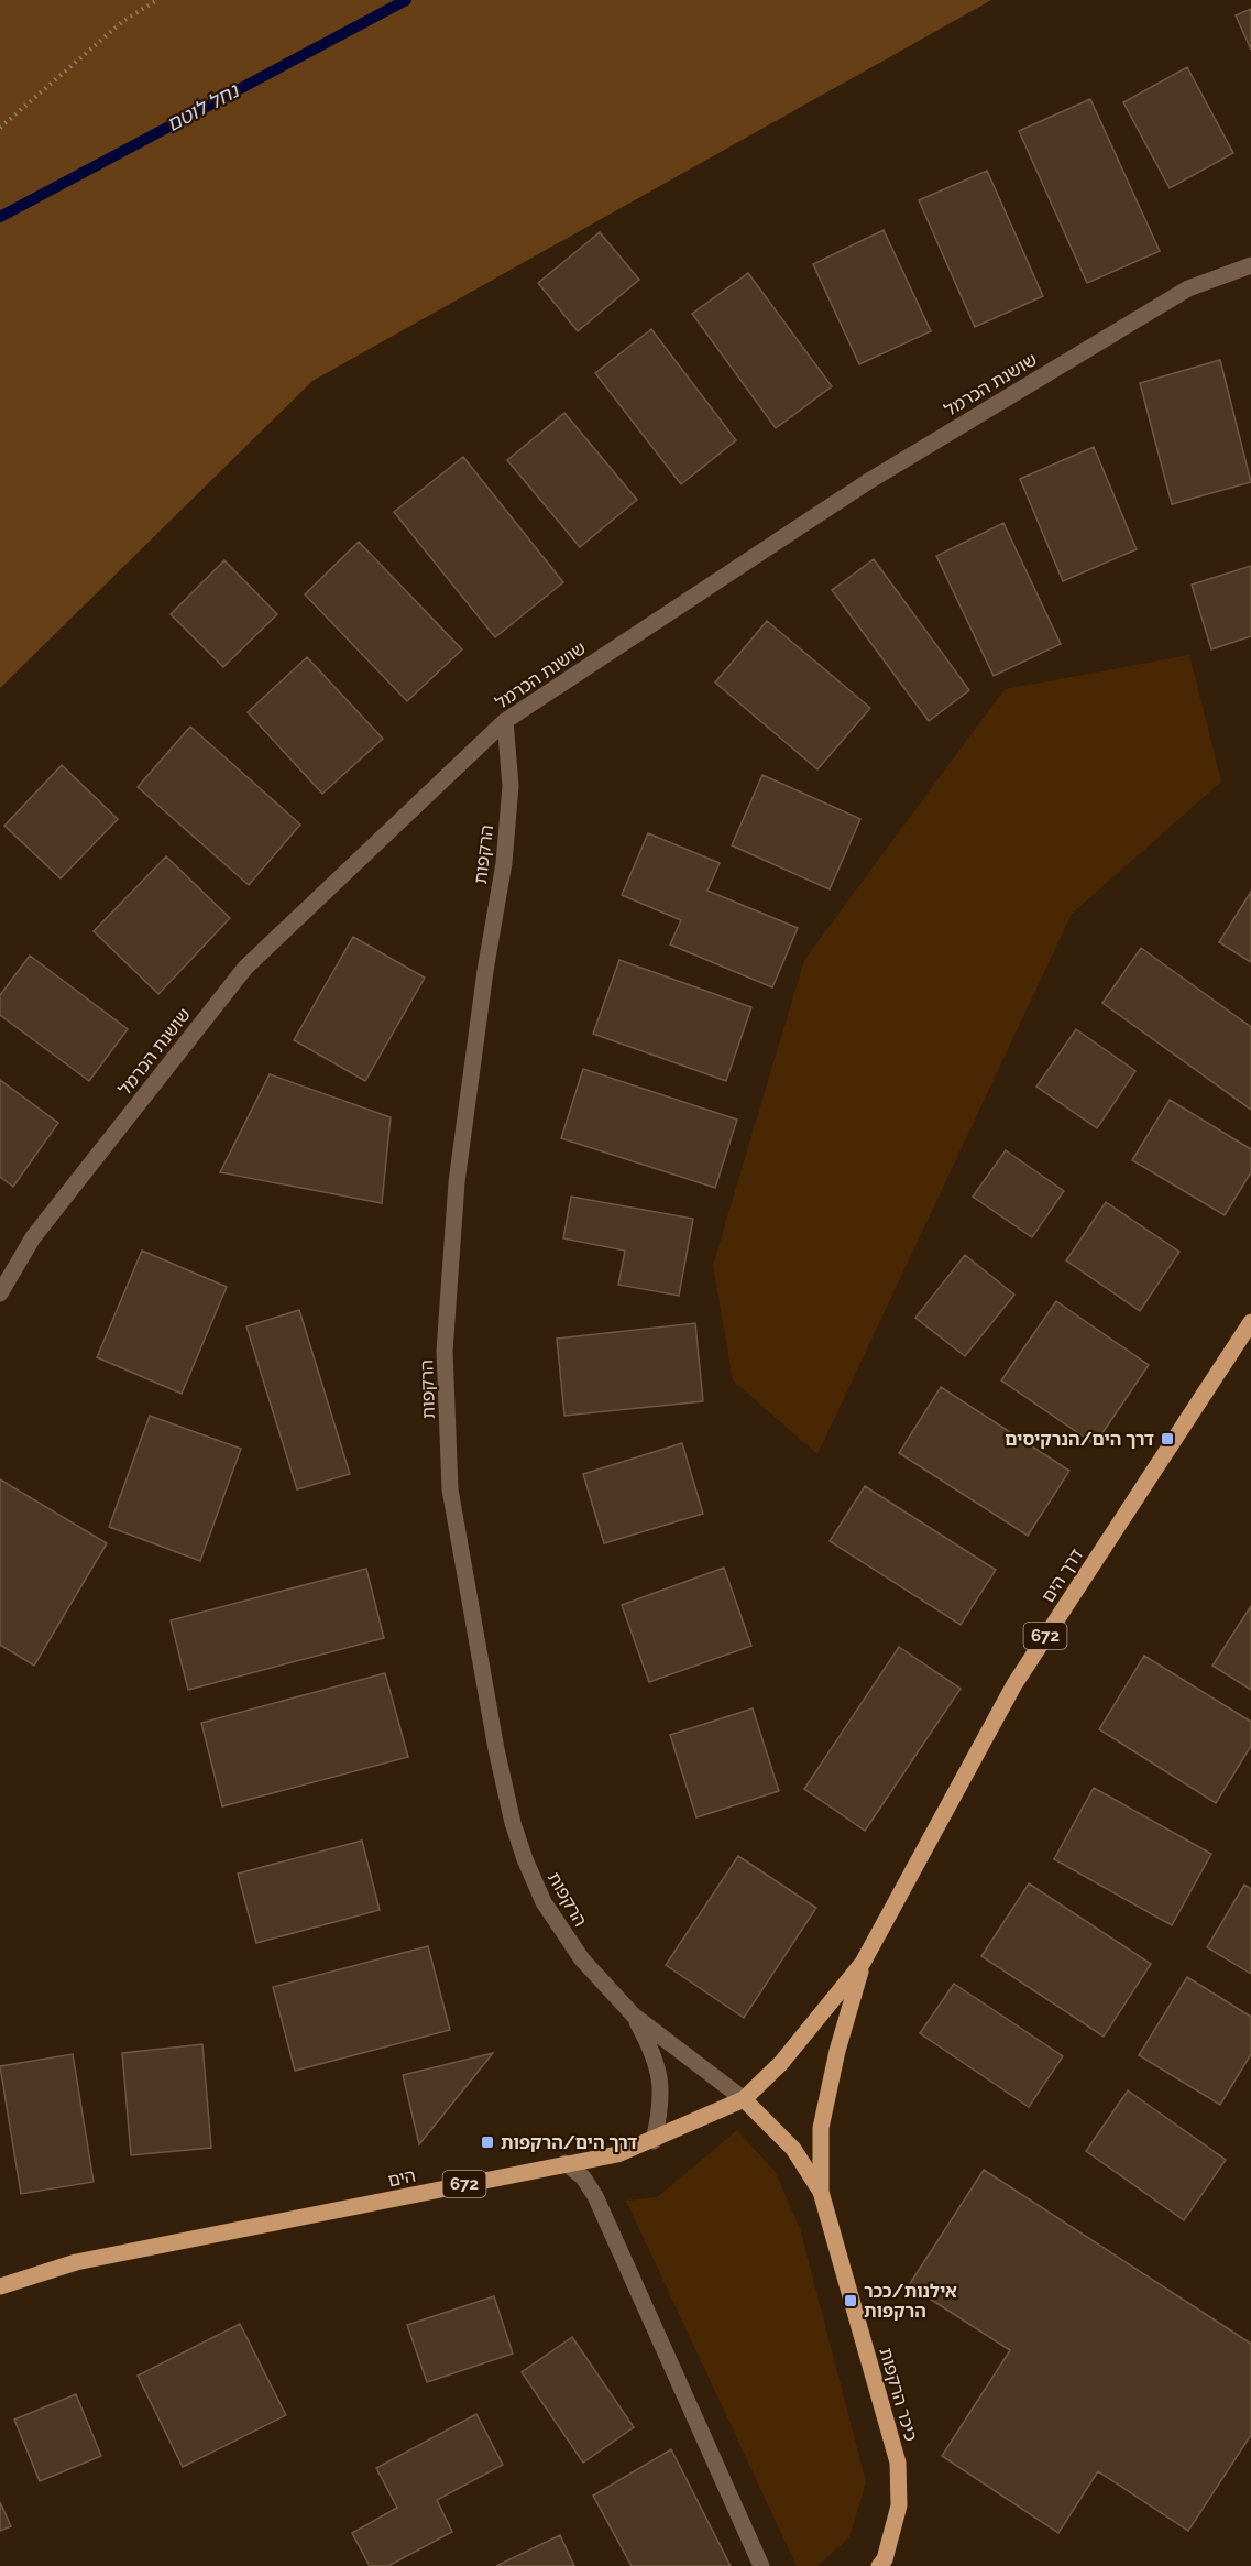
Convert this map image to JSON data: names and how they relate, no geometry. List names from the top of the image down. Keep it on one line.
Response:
{"streets":{"main road":["דרך הים","672","הים","כיכר הרקפות"],"street":["שושנת הכרמל","הרקפות"]},"crossings":[["שושנת הכרמל","הרקפות"],["הרקפות","הים"],["דרך הים","הים"],["דרך הים","כיכר הרקפות"],["הים","כיכר הרקפות"]],"water":["נחל לוטם"],"places":{"transit":["דרך הים/הנרקיסים","דרך הים/הרקפות","אילנות/ככר הרקפות"]}}
